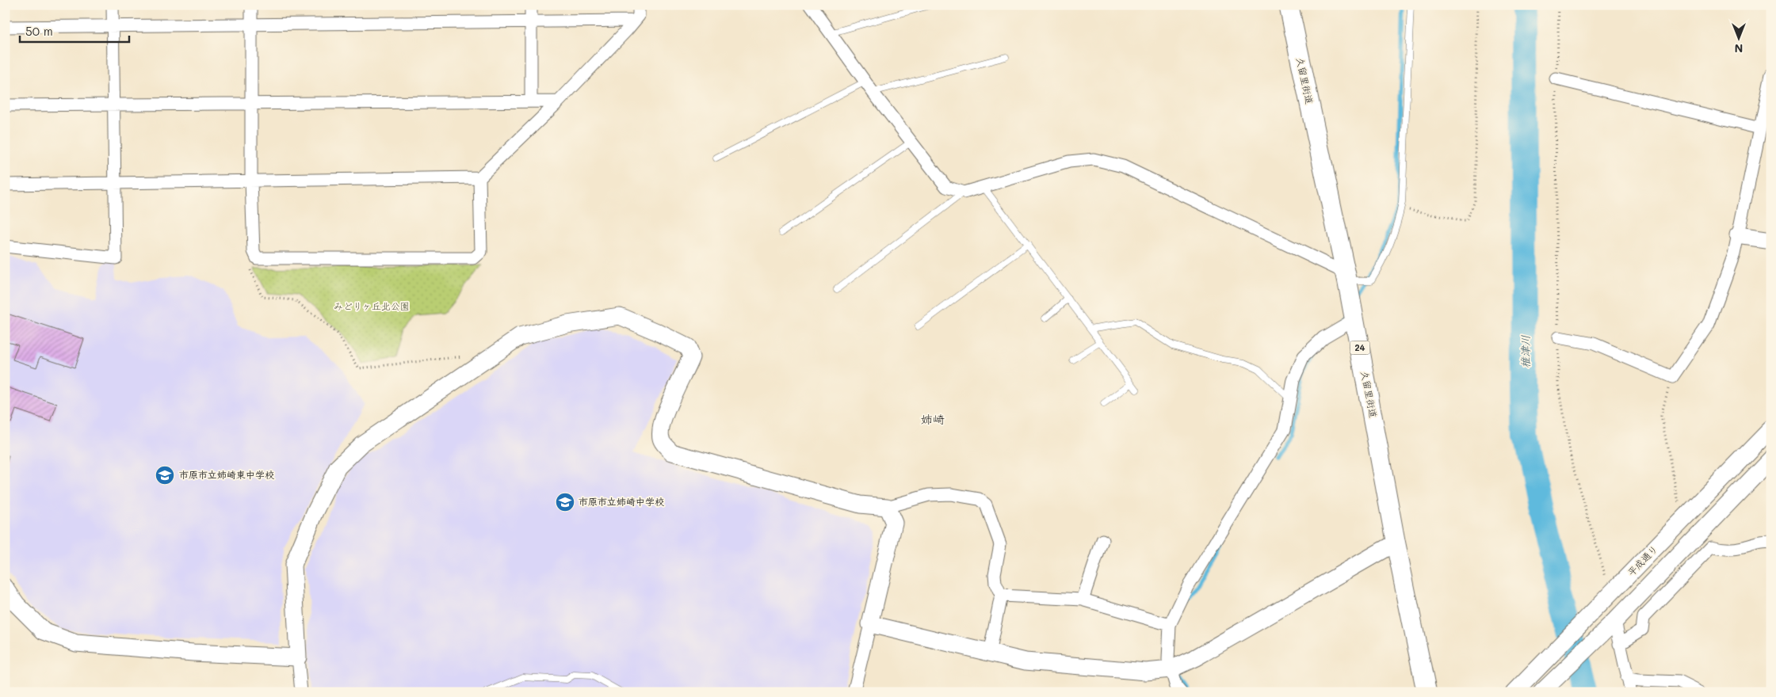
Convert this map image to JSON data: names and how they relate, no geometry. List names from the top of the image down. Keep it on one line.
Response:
{"streets":{"main road":["久留里街道","24"],"street":["平成通り"]},"districts":["姉崎"],"water":["椎津川"],"parks":["みどりヶ丘北公園"],"places":{"school or university":["市原市立姉崎東中学校","市原市立姉崎中学校"]},"scale_bar":"50 m","north":"bottom"}
